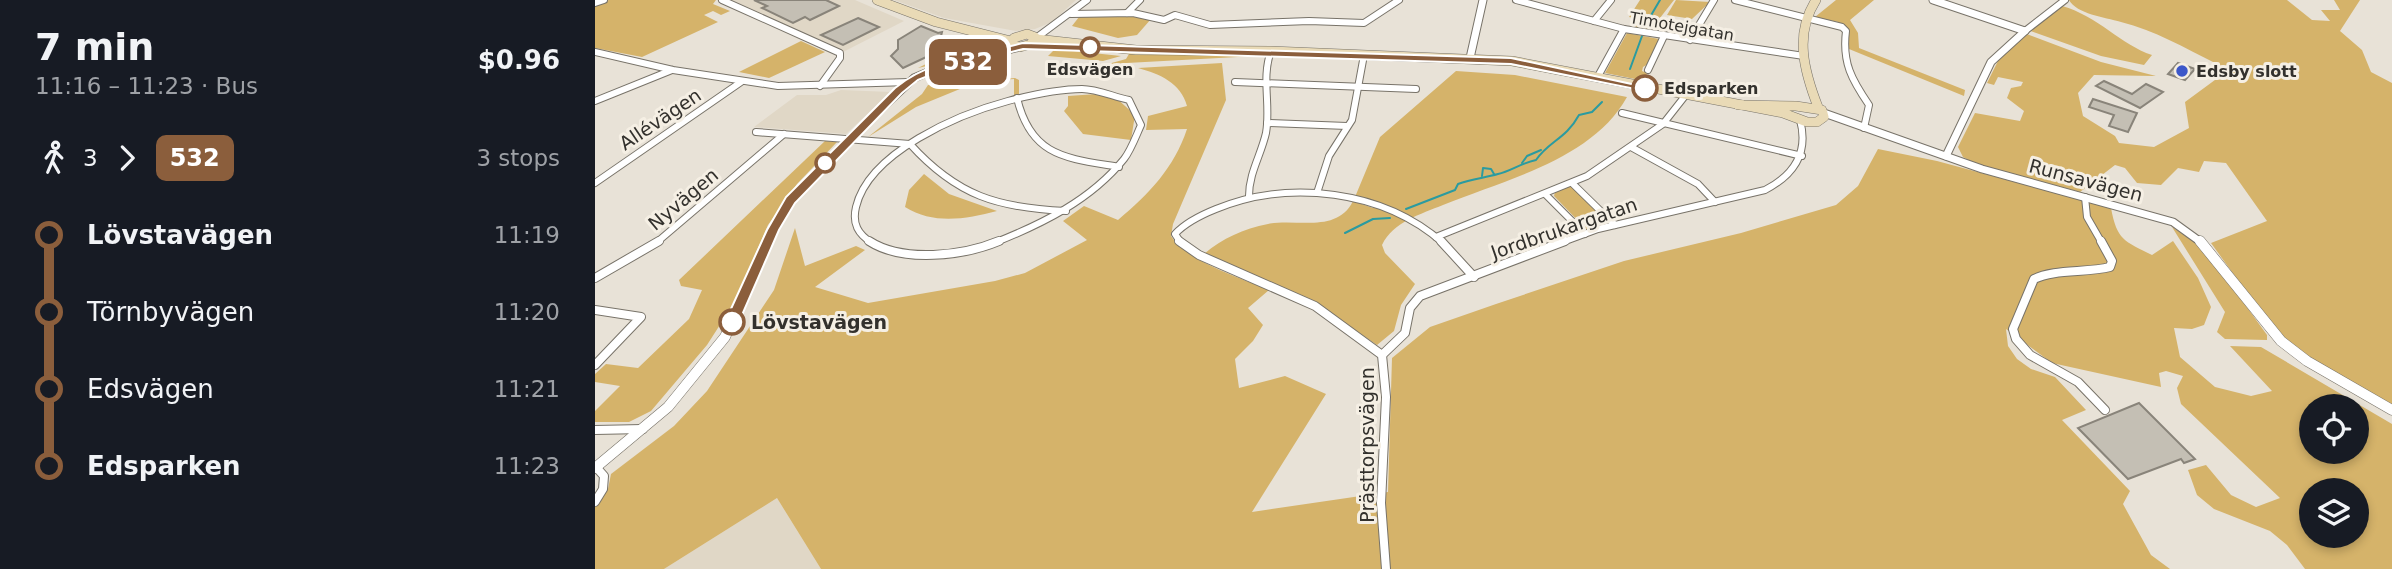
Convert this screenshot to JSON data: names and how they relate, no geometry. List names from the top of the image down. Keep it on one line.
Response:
{"streets":{"street":["Timotejgatan","Allévägen","Runsavägen","Nyvägen","Jordbrukargatan","Prästtorpsvägen"]},"crossings":[["Jordbrukargatan","Prästtorpsvägen"]],"places":["Edsvägen","Edsby slott","Edsparken","Lövstavägen"],"lines":["bus line 532"],"page":{"heading":["7 min","11:16 – 11:23 · Bus","$0.96"],"on_map":"532","legs":["3","532","3 stops"],"list":[{"name":"Lövstavägen","value":"11:19"},{"name":"Törnbyvägen","value":"11:20"},{"name":"Edsvägen","value":"11:21"},{"name":"Edsparken","value":"11:23"}]}}
